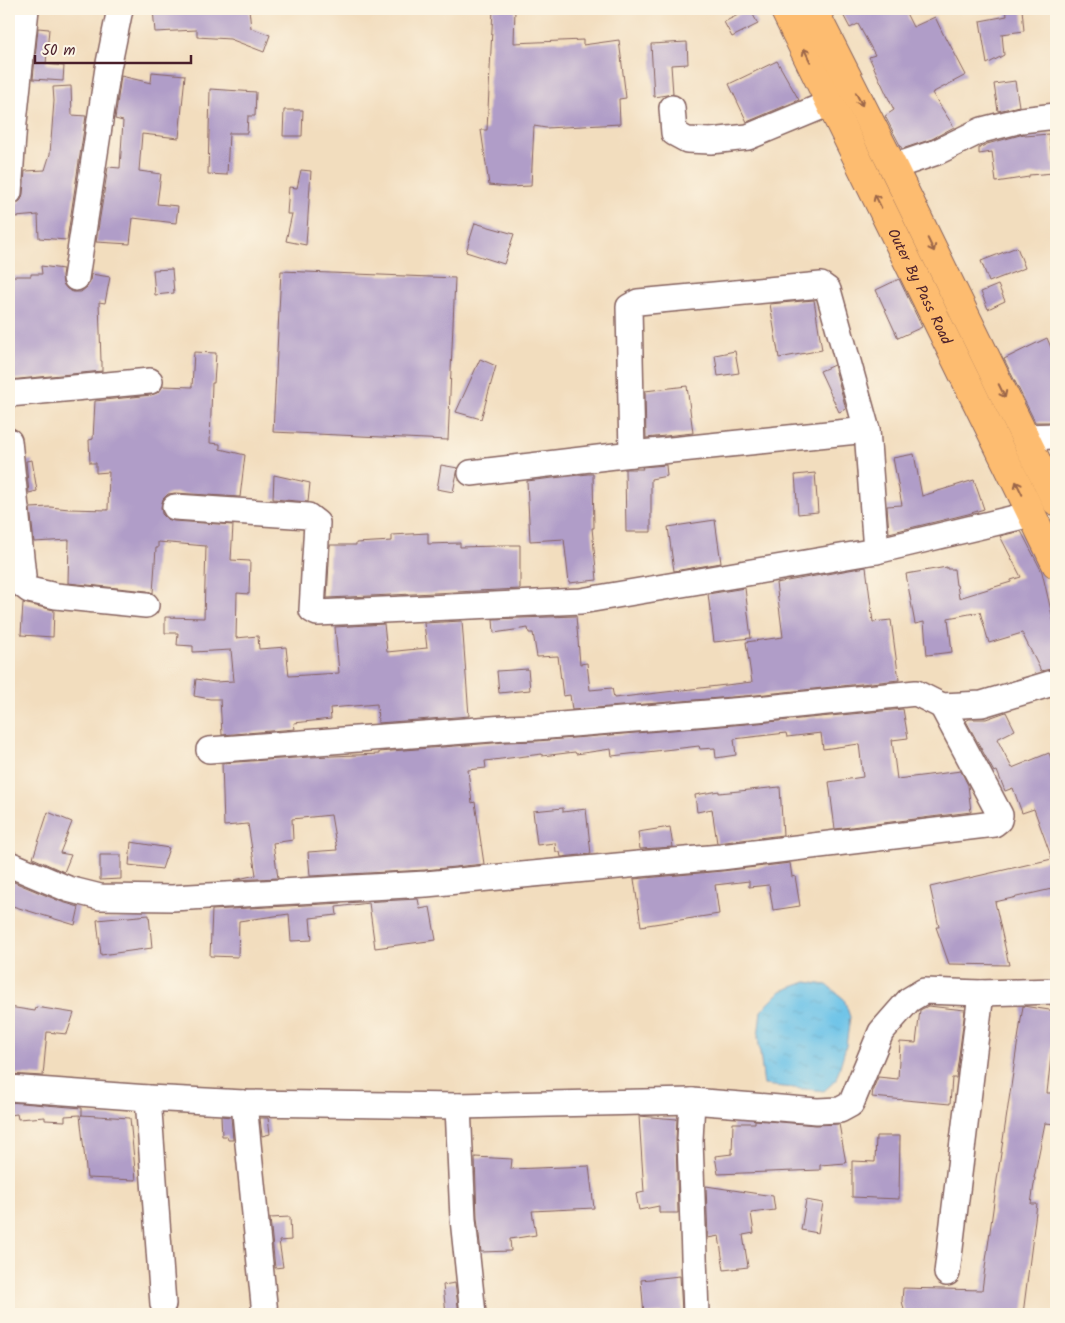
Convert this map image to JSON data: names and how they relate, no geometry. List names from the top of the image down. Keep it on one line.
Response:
{"streets":{"main road":["Outer By Pass Road"]},"scale_bar":"50 m"}
